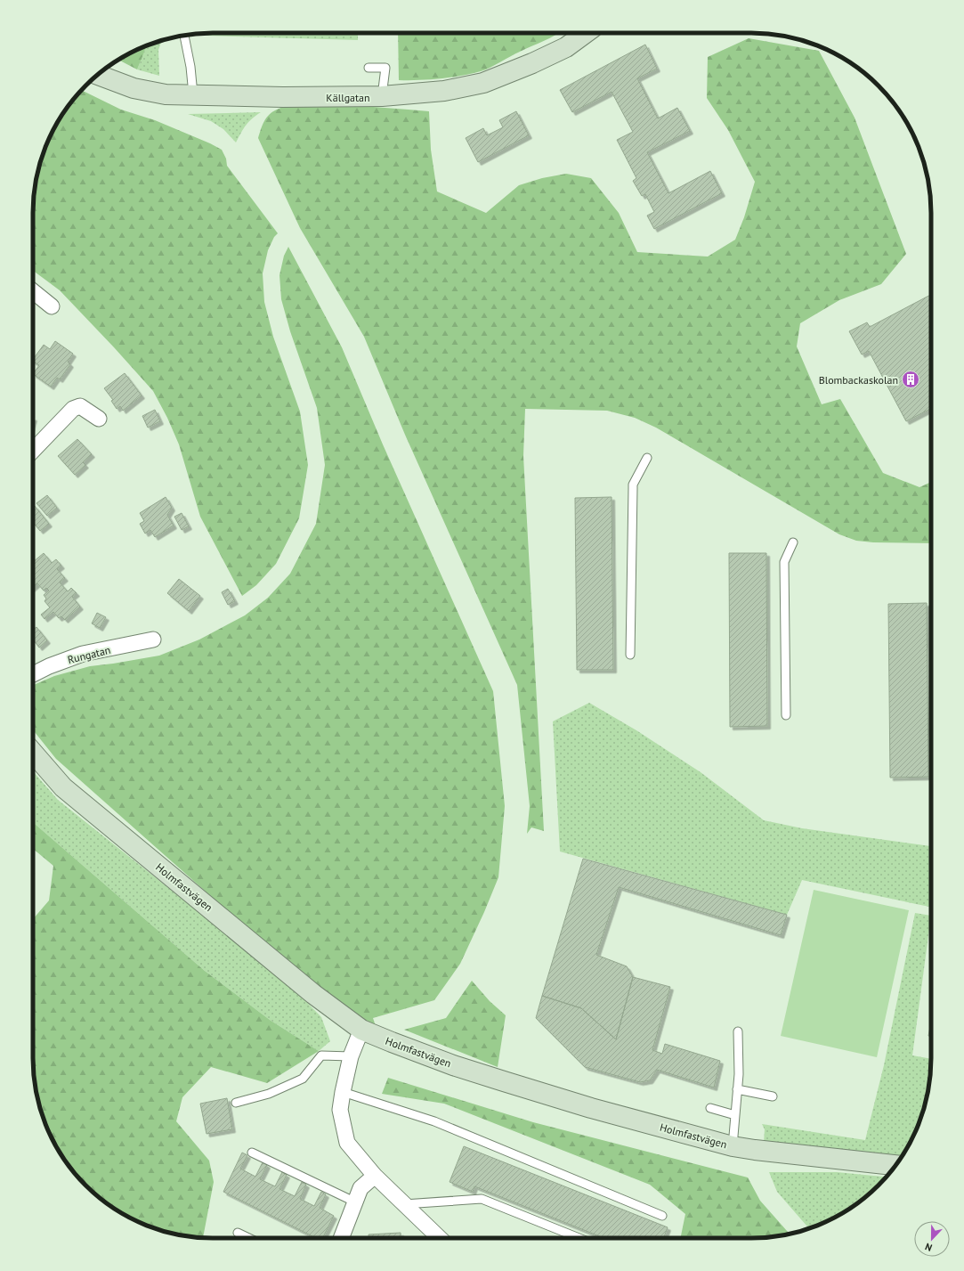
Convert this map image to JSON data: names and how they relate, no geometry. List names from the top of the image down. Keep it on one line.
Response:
{"streets":{"street":["Källgatan","Rungatan","Holmfastvägen"]},"places":{"building":["Blombackaskolan"]},"north":"bottom"}
